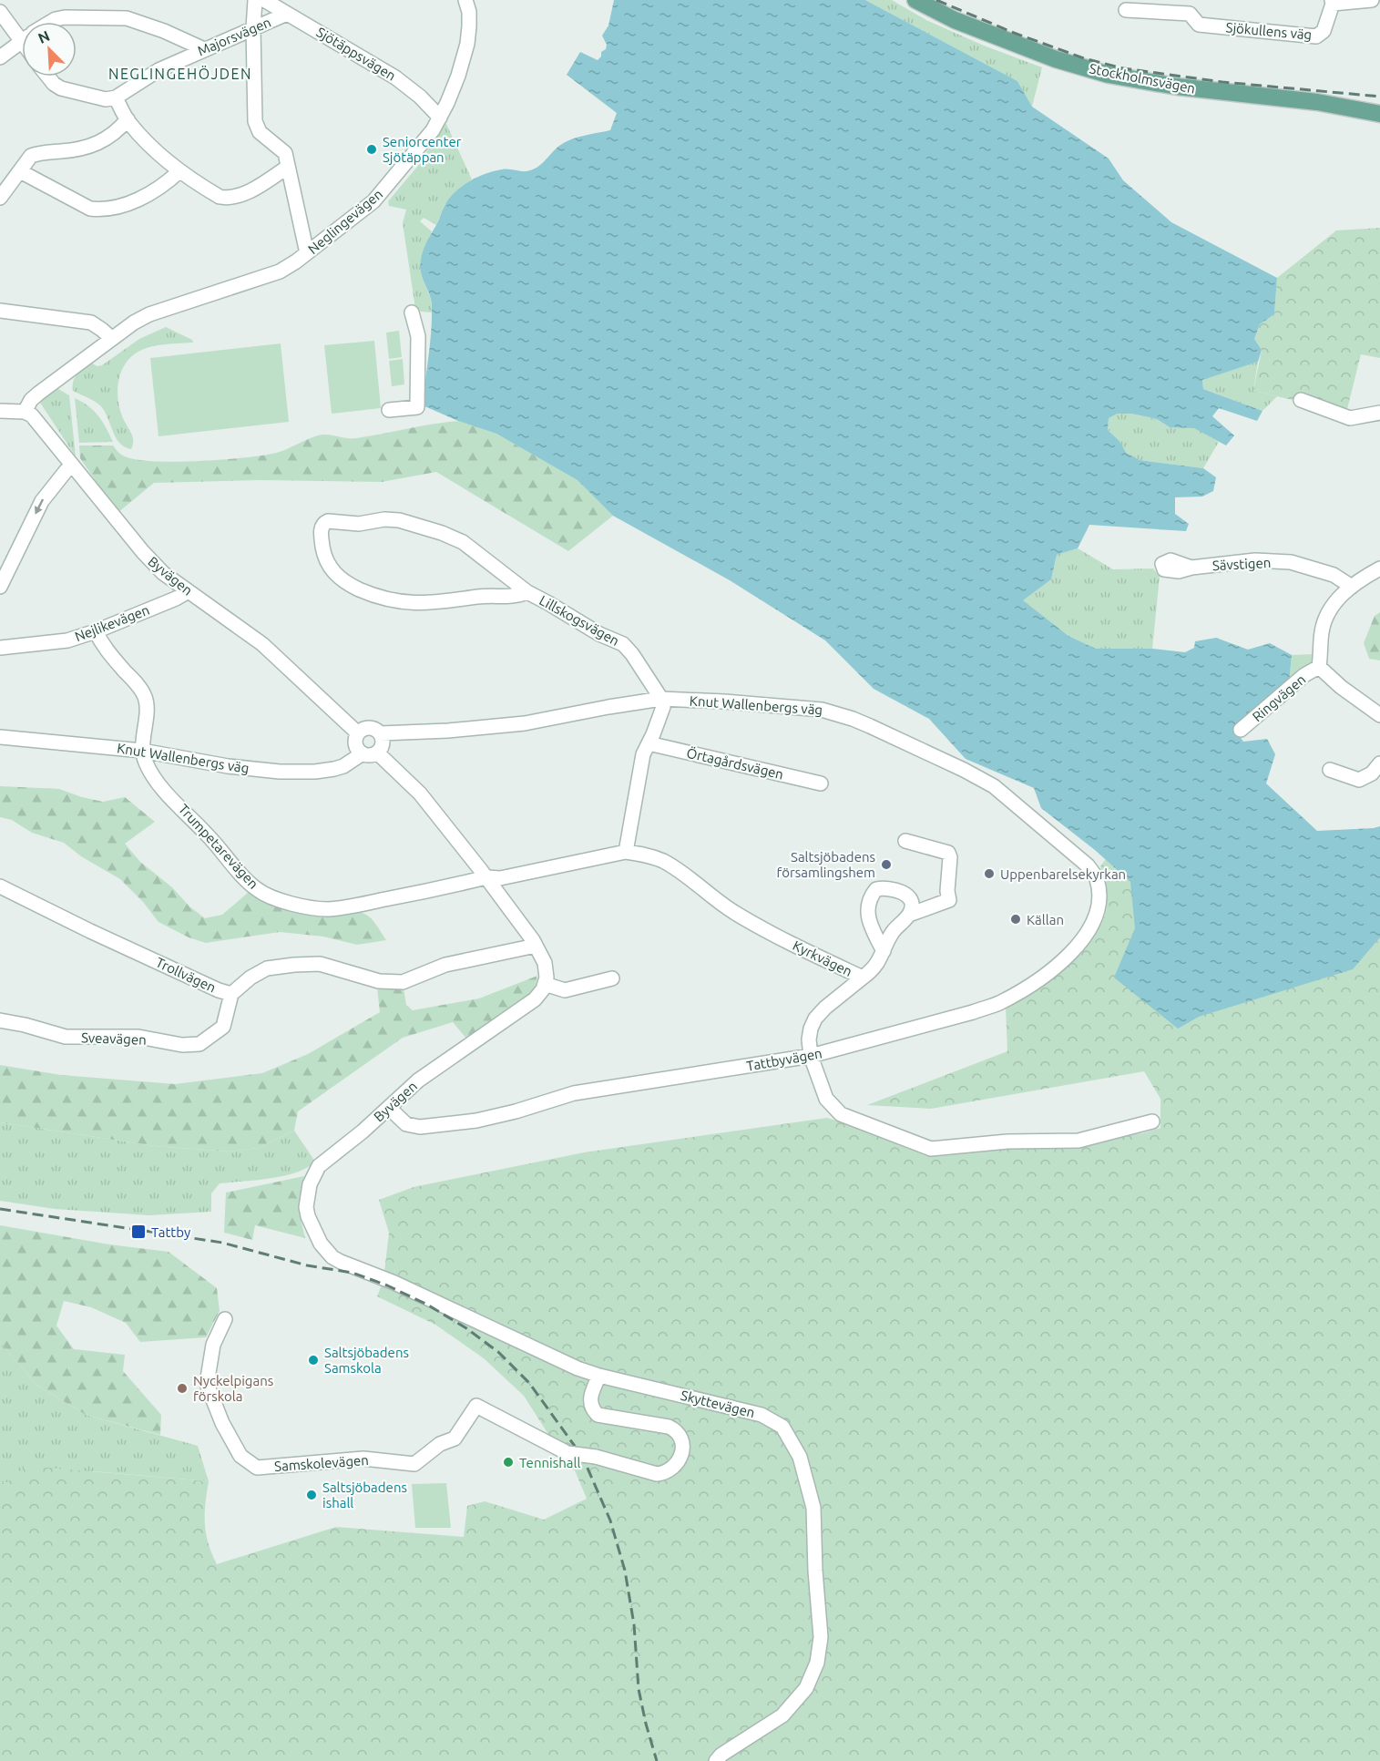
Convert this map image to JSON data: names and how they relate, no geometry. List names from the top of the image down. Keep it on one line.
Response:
{"streets":{"main road":["Stockholmsvägen"],"street":["Sjökullens väg","Majorsvägen","Sjötäppsvägen","Neglingevägen","Sävstigen","Byvägen","Lillskogsvägen","Nejlikevägen","Ringvägen","Knut Wallenbergs väg","Örtagårdsvägen","Trumpetarevägen","Kyrkvägen","Trollvägen","Sveavägen","Tattbyvägen","Skyttevägen","Samskolevägen"]},"crossings":[["Majorsvägen","Sjötäppsvägen"],["Sjötäppsvägen","Neglingevägen"],["Neglingevägen","Byvägen"],["Sävstigen","Ringvägen"],["Byvägen","Nejlikevägen"],["Byvägen","Knut Wallenbergs väg"],["Byvägen","Tattbyvägen"],["Byvägen","Skyttevägen"],["Lillskogsvägen","Knut Wallenbergs väg"],["Knut Wallenbergs väg","Trumpetarevägen"],["Knut Wallenbergs väg","Tattbyvägen"],["Trumpetarevägen","Kyrkvägen"],["Kyrkvägen","Tattbyvägen"],["Trollvägen","Sveavägen"],["Skyttevägen","Samskolevägen"]],"districts":["NEGLINGEHÖJDEN"],"places":{"other":["Seniorcenter Sjötäppan","Saltsjöbadens församlingshem","Uppenbarelsekyrkan","Källan","Saltsjöbadens Samskola","Nyckelpigans förskola","Tennishall","Saltsjöbadens ishall"],"transit":["Tattby"]},"north":"top left"}
